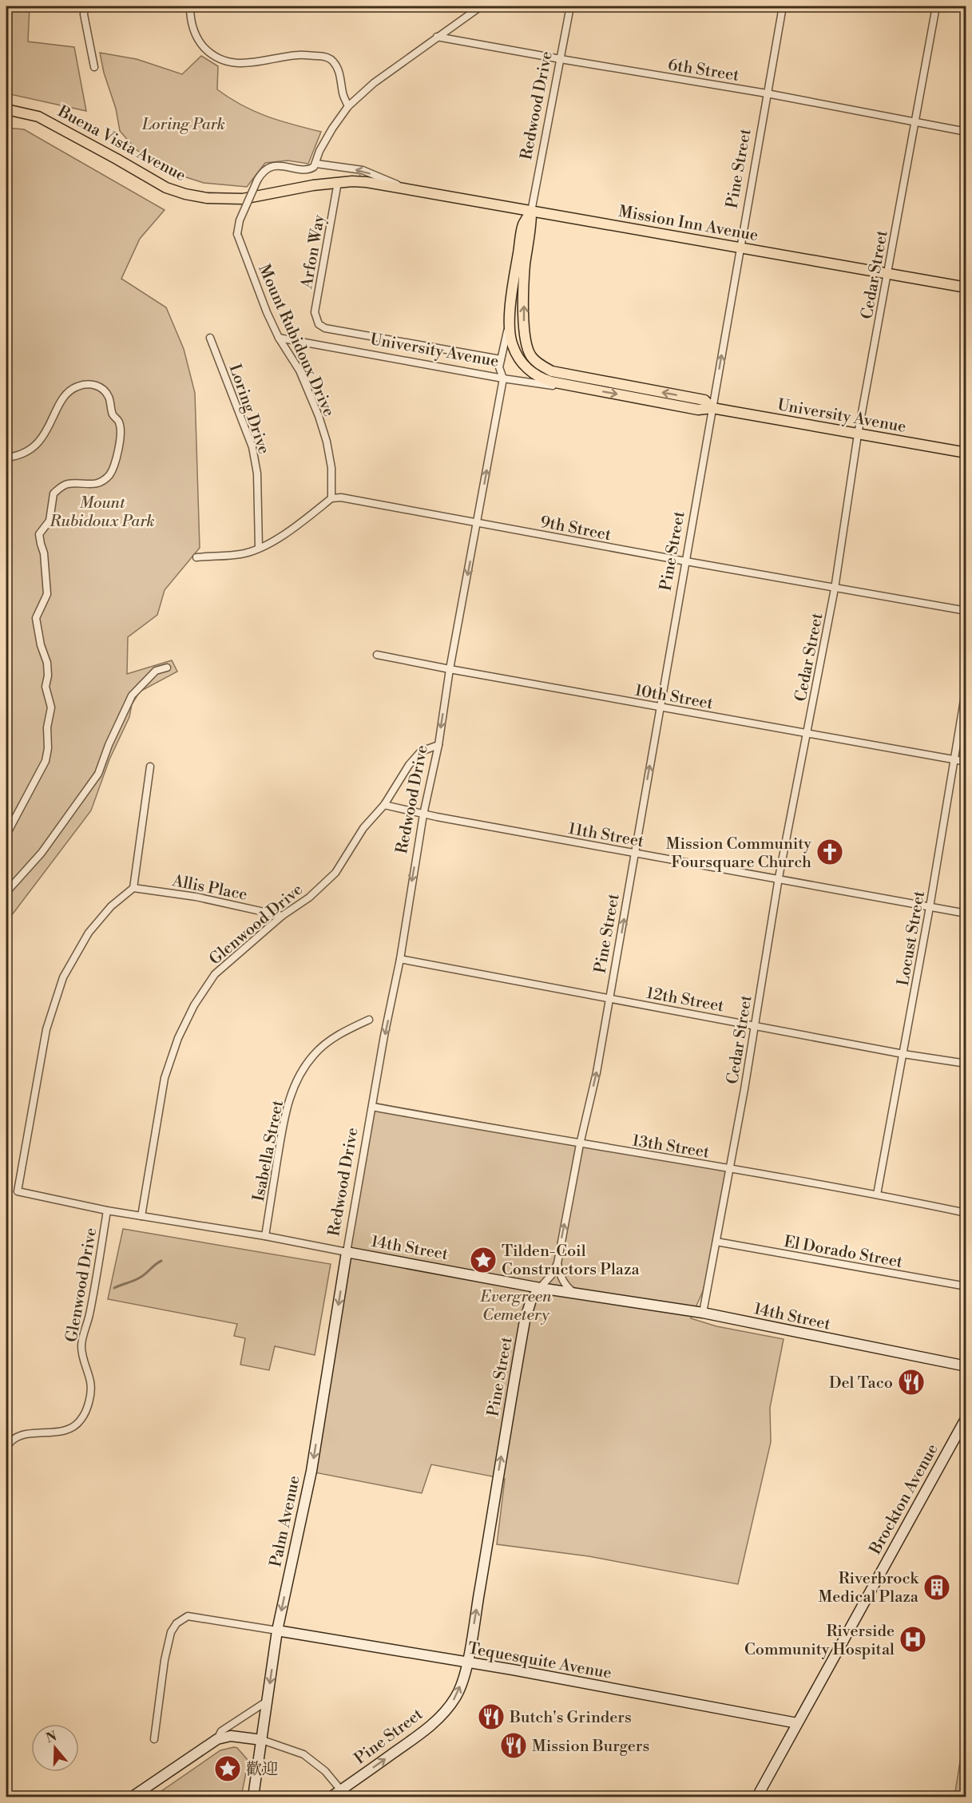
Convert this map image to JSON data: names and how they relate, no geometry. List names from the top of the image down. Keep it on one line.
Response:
{"streets":{"main road":["Redwood Drive","Buena Vista Avenue","Mission Inn Avenue","University Avenue"],"street":["6th Street","Pine Street","Arfon Way","Cedar Street","Mount Rubidoux Drive","Loring Drive","9th Street","10th Street","11th Street","Allis Place","Glenwood Drive","Locust Street","12th Street","13th Street","Isabella Street","14th Street","El Dorado Street","Brockton Avenue","Palm Avenue","Tequesquite Avenue"]},"crossings":[["6th Street","Redwood Drive"],["6th Street","Pine Street"],["6th Street","Cedar Street"],["Redwood Drive","Mission Inn Avenue"],["Redwood Drive","University Avenue"],["Redwood Drive","9th Street"],["Redwood Drive","10th Street"],["Redwood Drive","11th Street"],["Redwood Drive","Glenwood Drive"],["Redwood Drive","12th Street"],["Redwood Drive","13th Street"],["Redwood Drive","14th Street"],["Redwood Drive","Palm Avenue"],["Buena Vista Avenue","Mission Inn Avenue"],["Buena Vista Avenue","Arfon Way"],["Pine Street","Mission Inn Avenue"],["Pine Street","University Avenue"],["Pine Street","9th Street"],["Pine Street","10th Street"],["Pine Street","11th Street"],["Pine Street","12th Street"],["Pine Street","13th Street"],["Pine Street","14th Street"],["Pine Street","Tequesquite Avenue"],["Mission Inn Avenue","Arfon Way"],["Mission Inn Avenue","Cedar Street"],["Mission Inn Avenue","Mount Rubidoux Drive"],["Arfon Way","University Avenue"],["Cedar Street","University Avenue"],["Cedar Street","9th Street"],["Cedar Street","10th Street"],["Cedar Street","11th Street"],["Cedar Street","12th Street"],["Cedar Street","13th Street"],["Cedar Street","14th Street"],["Cedar Street","El Dorado Street"],["Mount Rubidoux Drive","University Avenue"],["Mount Rubidoux Drive","9th Street"],["10th Street","Locust Street"],["11th Street","Glenwood Drive"],["11th Street","Locust Street"],["Allis Place","Glenwood Drive"],["Allis Place","14th Street"],["Glenwood Drive","14th Street"],["Locust Street","12th Street"],["Locust Street","13th Street"],["Isabella Street","14th Street"],["14th Street","Palm Avenue"],["Brockton Avenue","Tequesquite Avenue"],["Palm Avenue","Tequesquite Avenue"]],"one_way":["Pine Street","Palm Avenue"],"parks":["Loring Park","Mount Rubidoux Park","Evergreen Cemetery"],"places":{"church":["Mission Community Foursquare Church"],"place":["Tilden-Coil Constructors Plaza","歡迎"],"restaurant":["Del Taco","Butch's Grinders","Mission Burgers"],"building":["Riverbrock Medical Plaza"],"hospital":["Riverside Community Hospital"]},"north":"top"}
